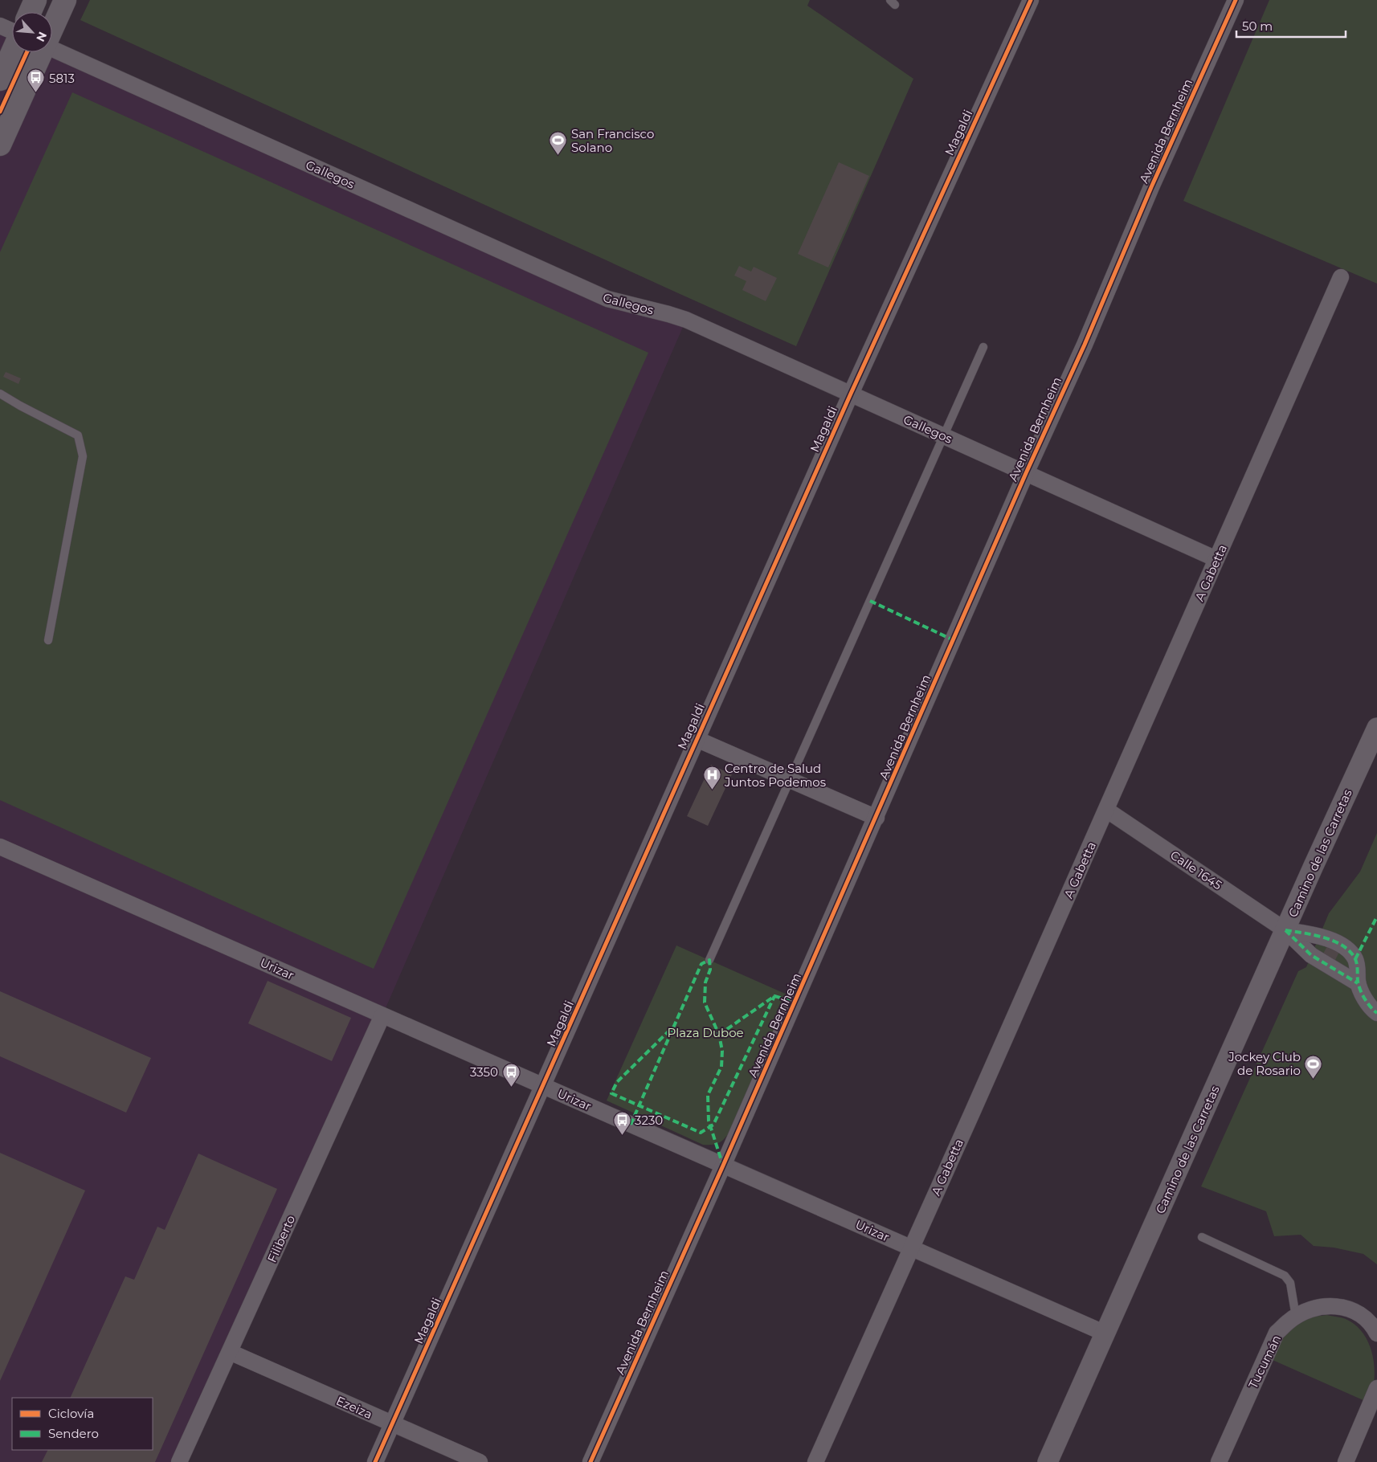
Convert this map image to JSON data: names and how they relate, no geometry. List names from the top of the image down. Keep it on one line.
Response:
{"streets":{"street":["Avenida Bernheim","Magaldi","Gallegos","A Gabetta","Camino de las Carretas","Calle 1645","Urizar","Filiberto","Tucumán","Ezeiza"]},"crossings":[["Avenida Bernheim","Gallegos"],["Avenida Bernheim","Urizar"],["Magaldi","Gallegos"],["Magaldi","Urizar"],["Magaldi","Ezeiza"],["Gallegos","A Gabetta"],["A Gabetta","Calle 1645"],["A Gabetta","Urizar"],["Camino de las Carretas","Calle 1645"],["Camino de las Carretas","Urizar"],["Urizar","Filiberto"],["Filiberto","Ezeiza"]],"parks":["Plaza Duboe"],"places":{"bus stop":["5813","3350","3230"],"sports":["San Francisco Solano","Jockey Club de Rosario"],"hospital":["Centro de Salud Juntos Podemos"]},"legend":["Ciclovía","Sendero"],"scale_bar":"50 m","north":"bottom right"}
